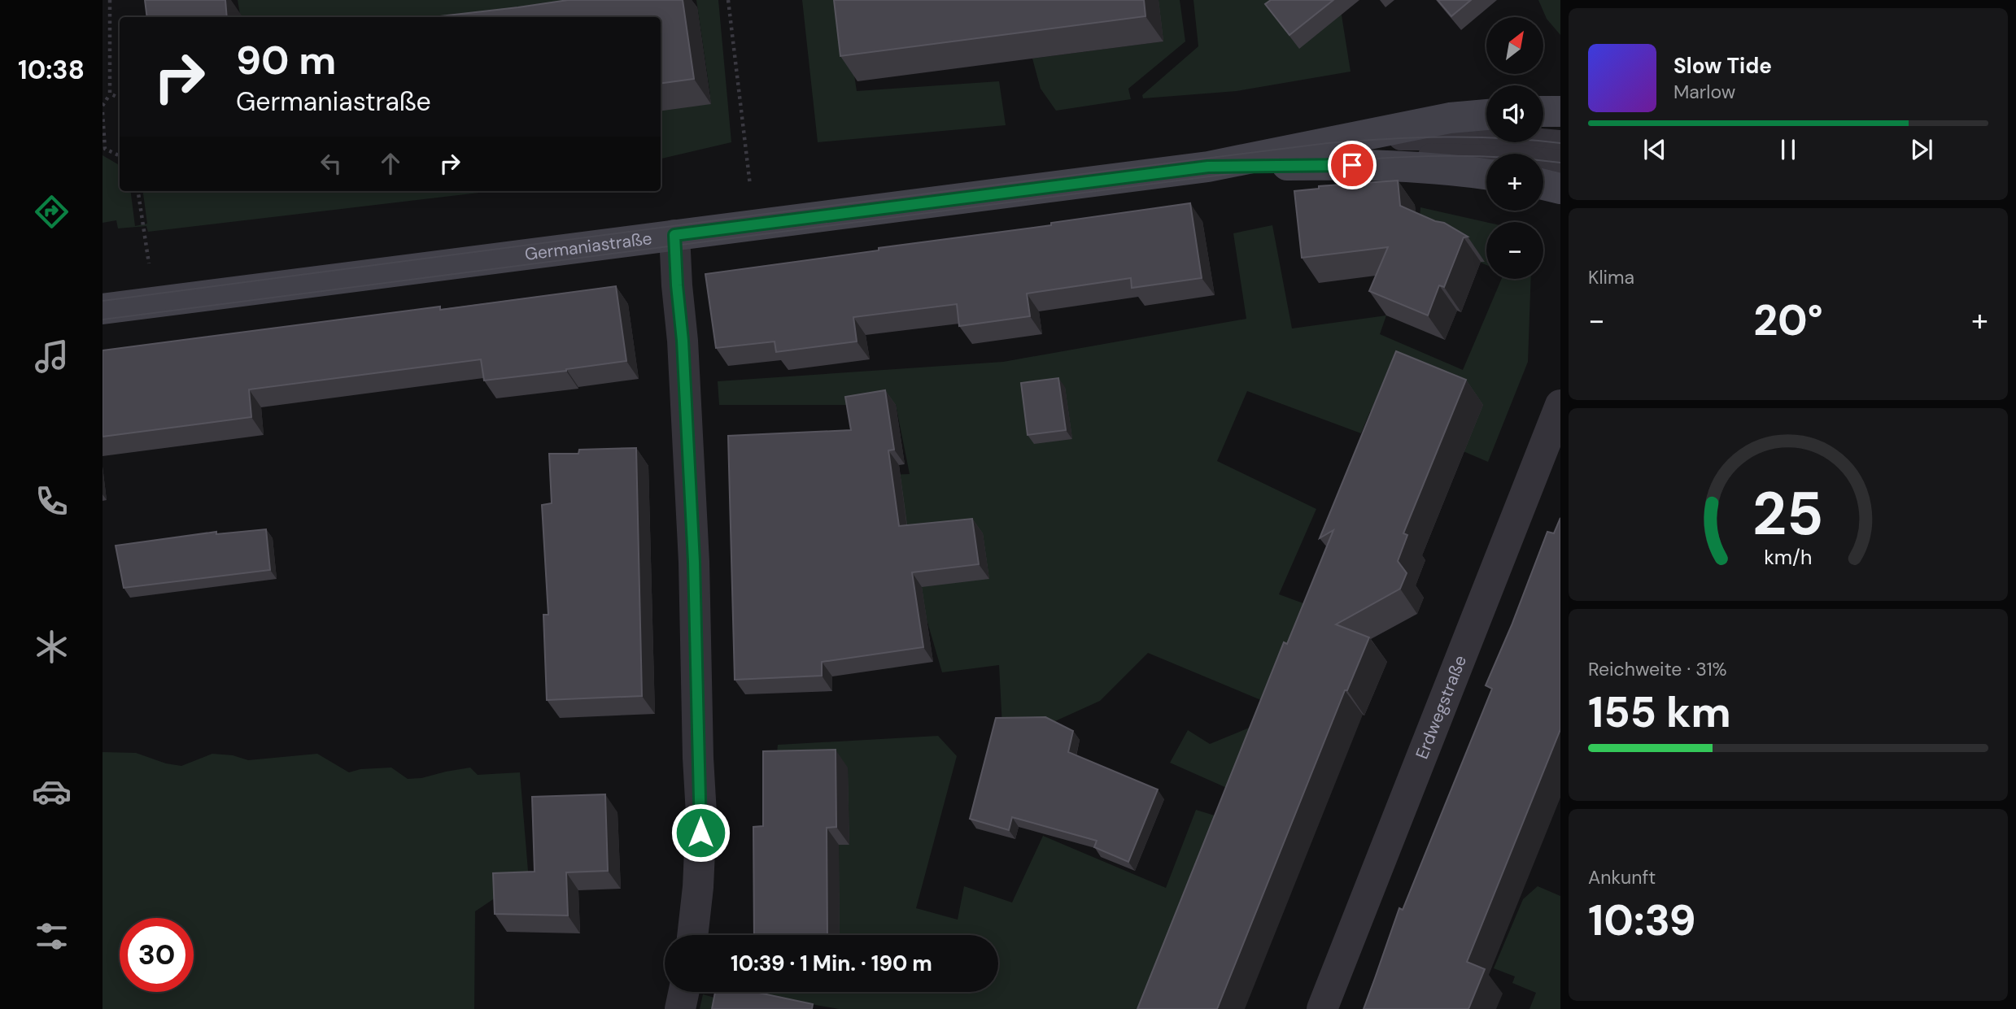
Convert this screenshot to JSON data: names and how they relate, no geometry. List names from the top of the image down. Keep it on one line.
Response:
{"streets":{"main road":["Germaniastraße"],"street":["Erdwegstraße"]},"north":"top right","page":{"tabs":"10:38","map_buttons":["+","−"],"turn":["90 m","Germaniastraße"],"song":["Slow Tide","Marlow"],"tile":["Klima",["Reichweite · 31%","155 km"],["Ankunft","10:39"]],"heat":["−","20°","+"],"limit":"30","trip":"10:39 · 1 Min. · 190 m","gauge":["25","km/h"]}}
